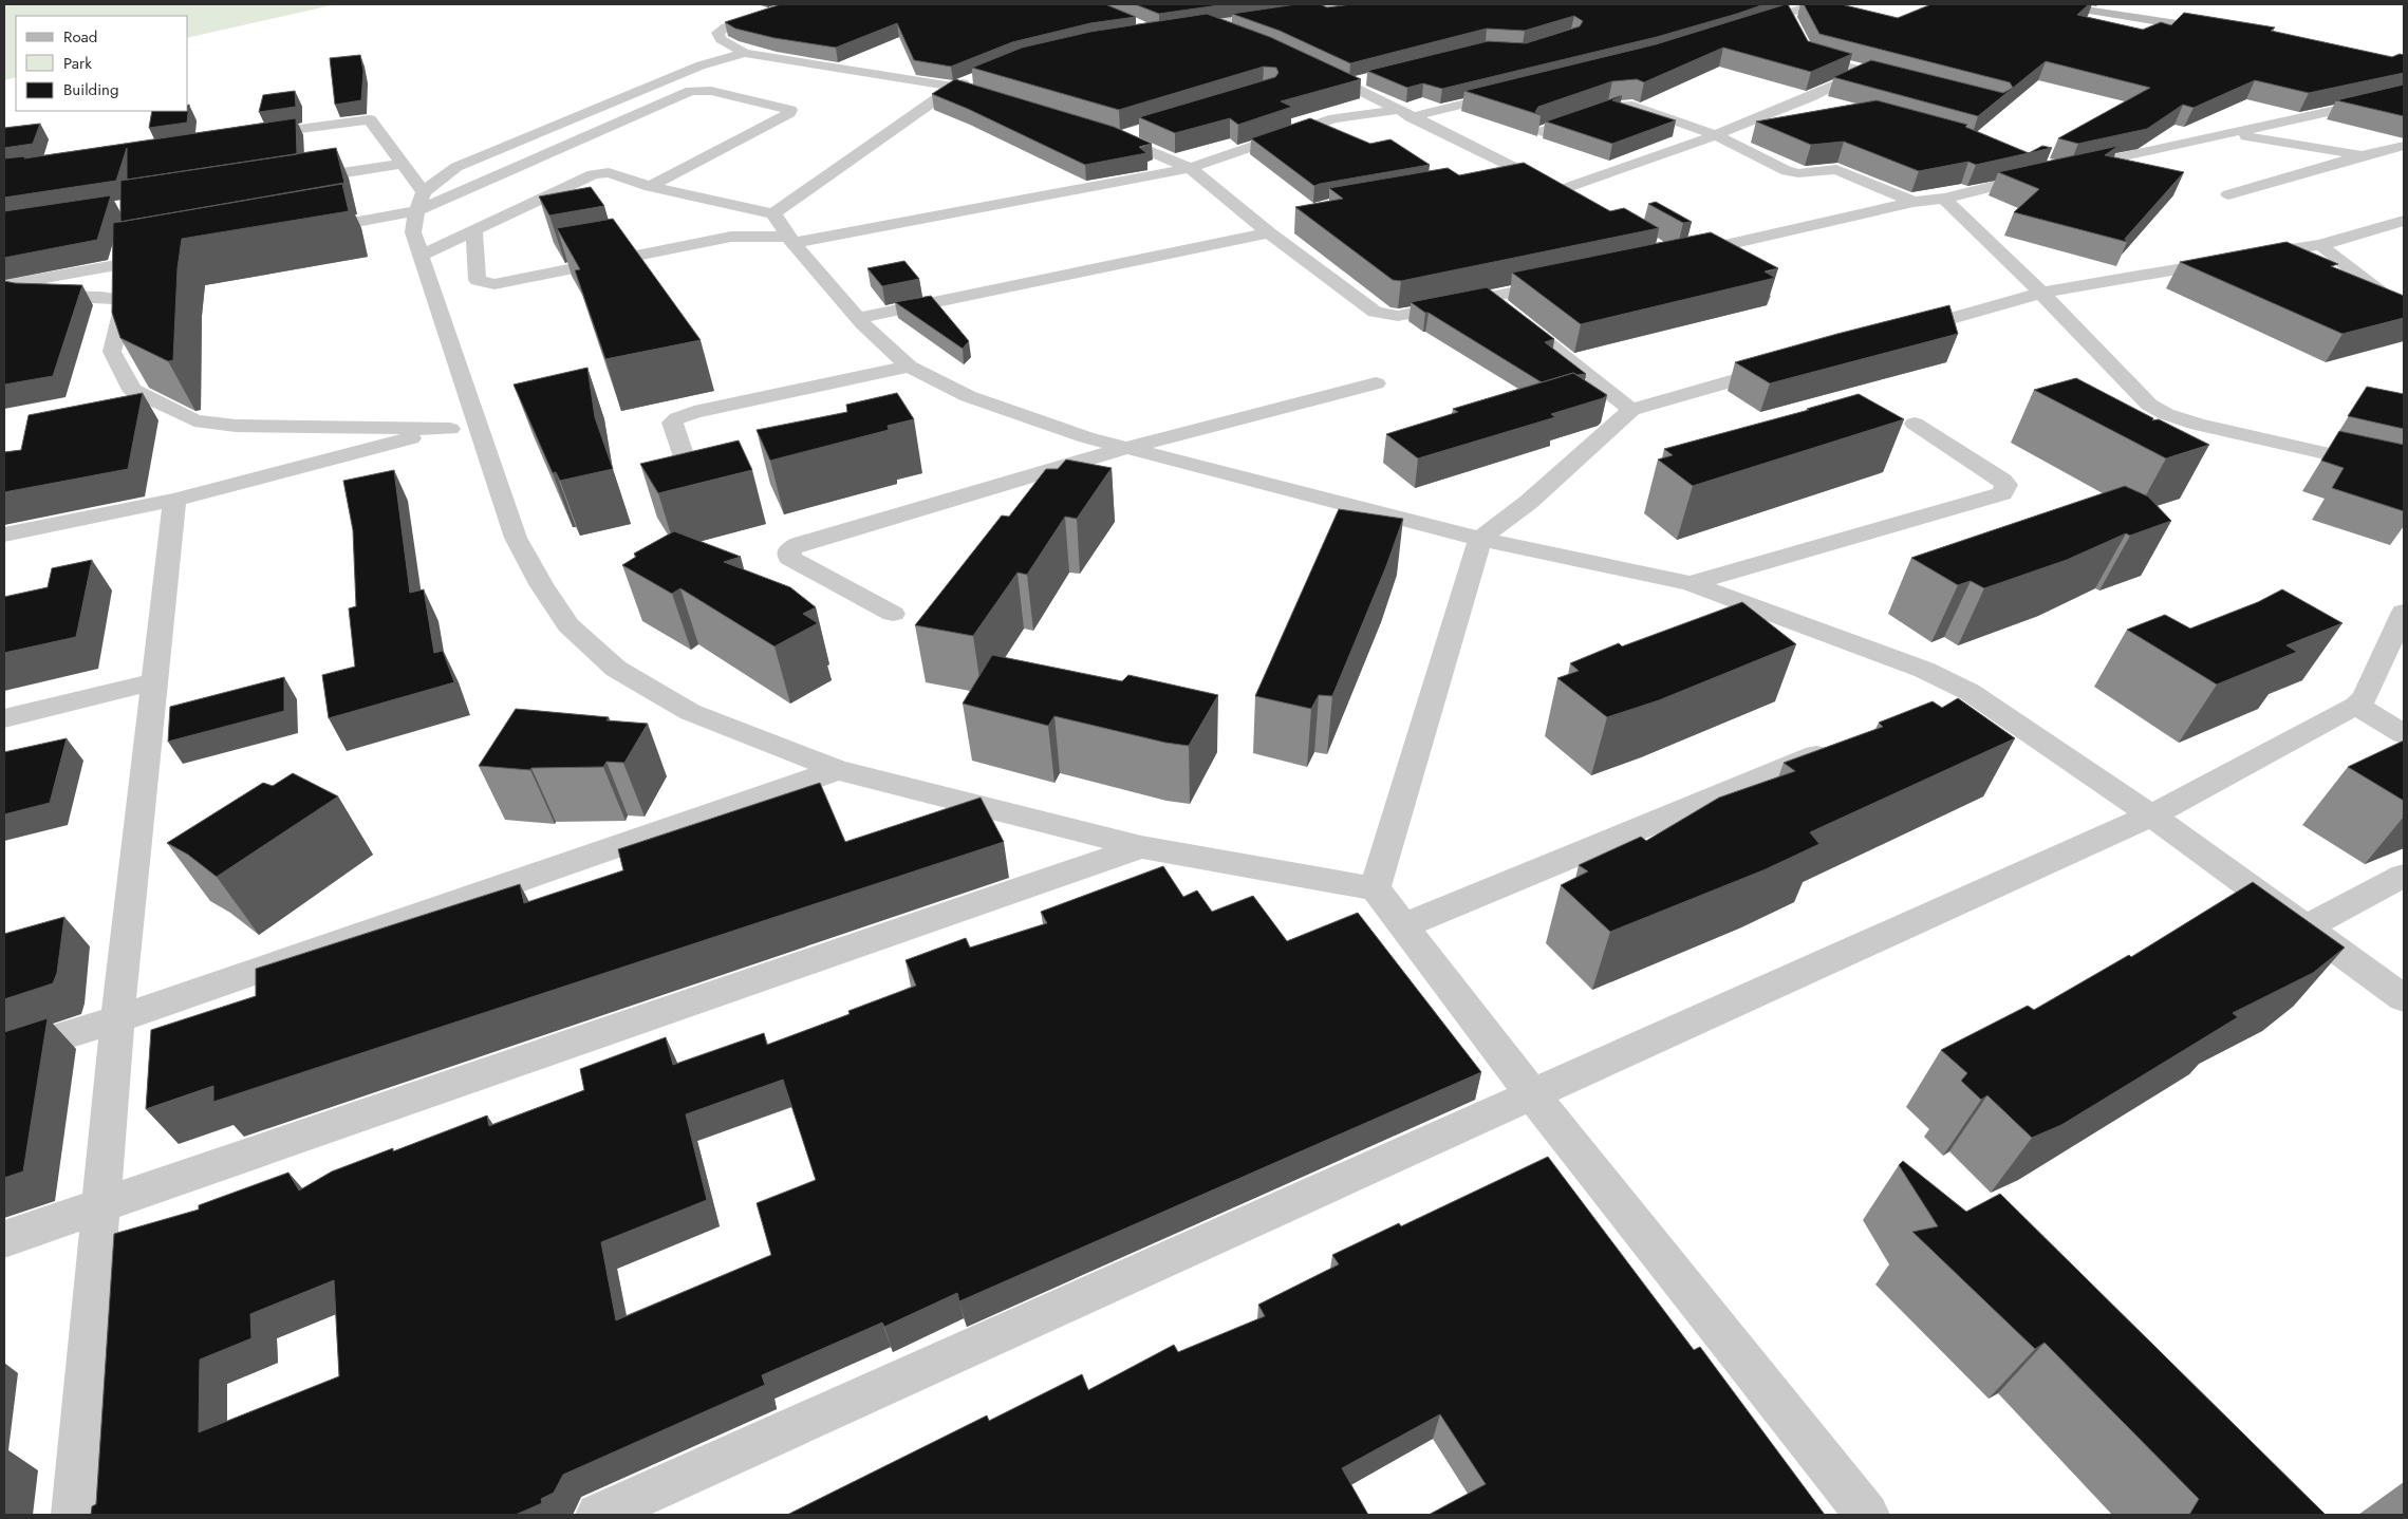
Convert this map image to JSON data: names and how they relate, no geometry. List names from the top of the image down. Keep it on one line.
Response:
{"legend":["Road","Park","Building"]}
